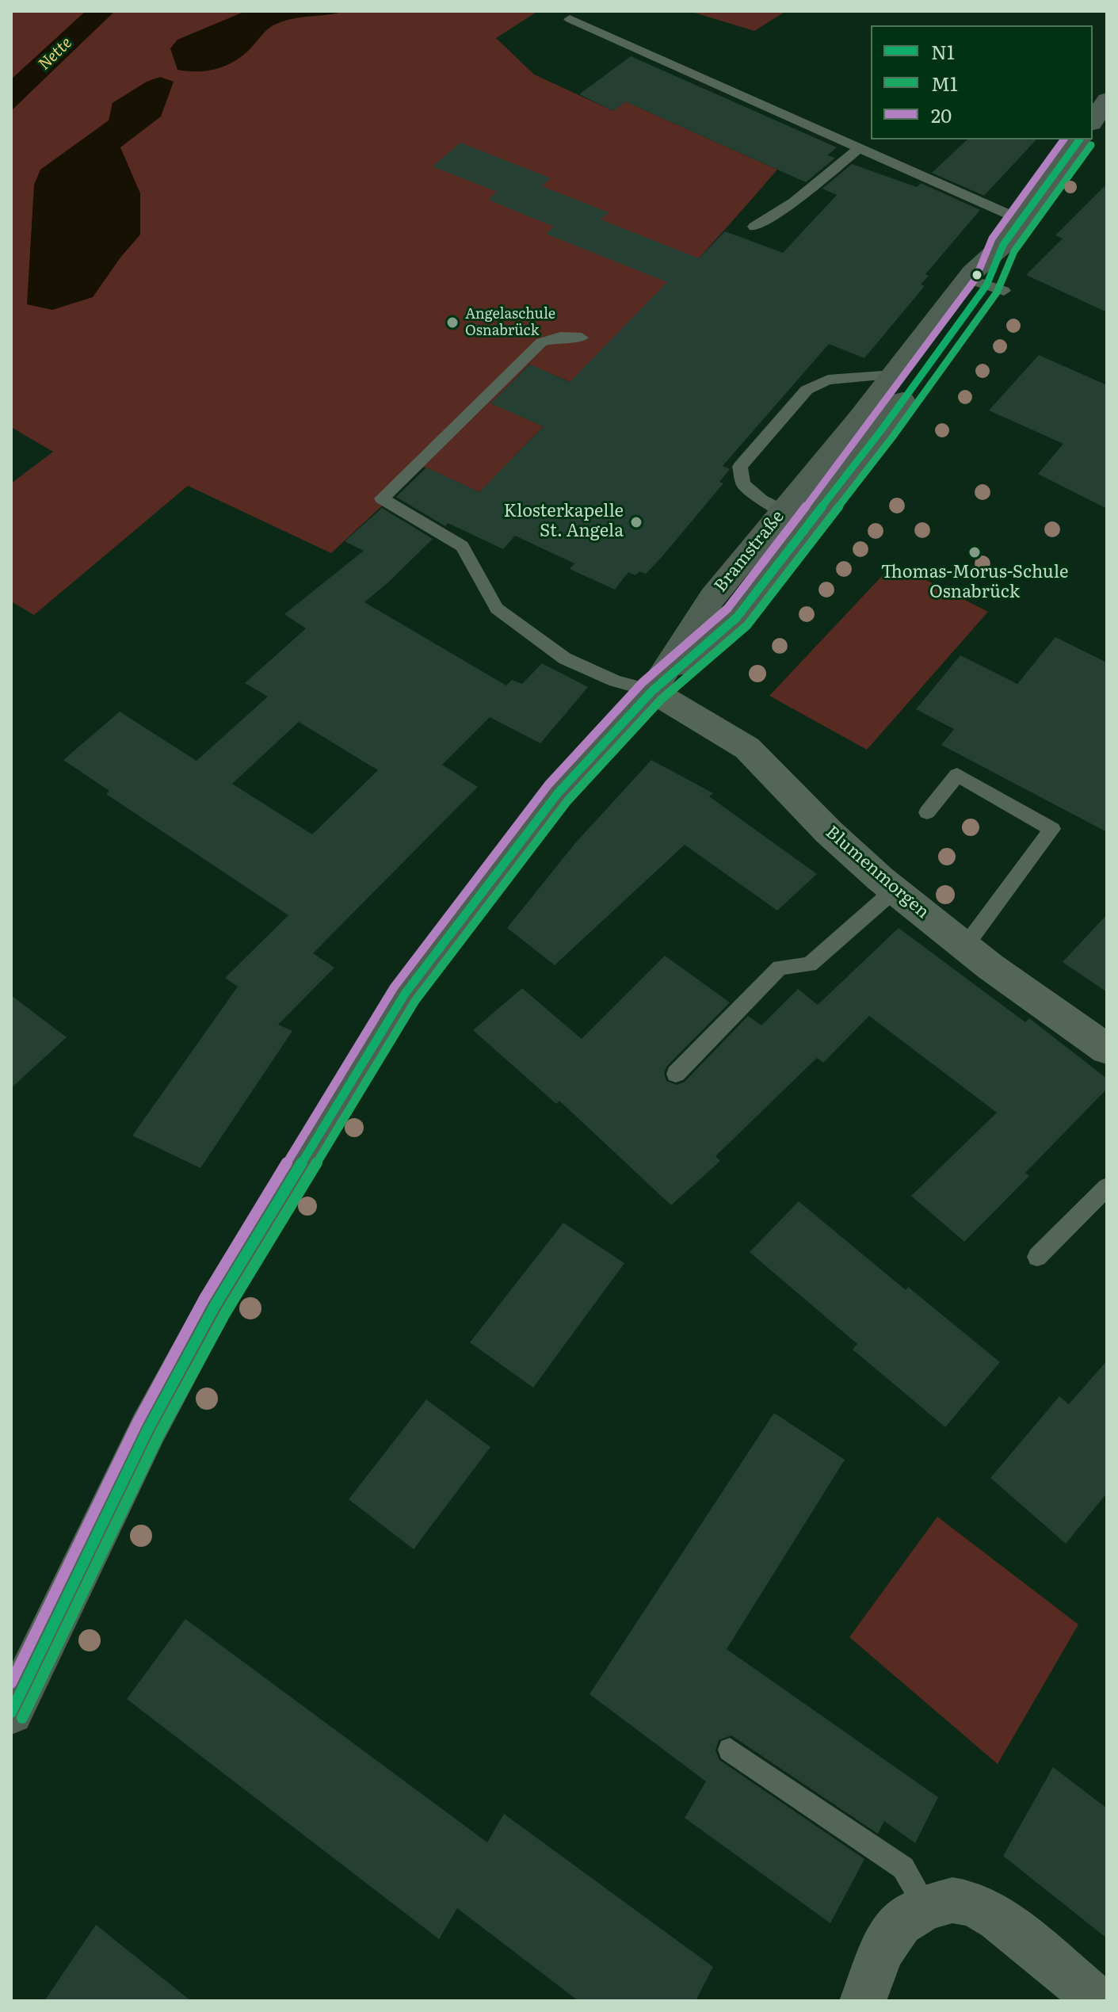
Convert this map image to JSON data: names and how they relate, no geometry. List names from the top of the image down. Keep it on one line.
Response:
{"streets":{"street":["Bramstraße","Blumenmorgen"]},"crossings":[["Bramstraße","Blumenmorgen"]],"water":["Nette"],"places":["Angelaschule Osnabrück","Klosterkapelle St. Angela","Thomas-Morus-Schule Osnabrück"],"lines":["transit line N1","transit line 20","transit line M1"],"legend":["N1","M1","20"]}
